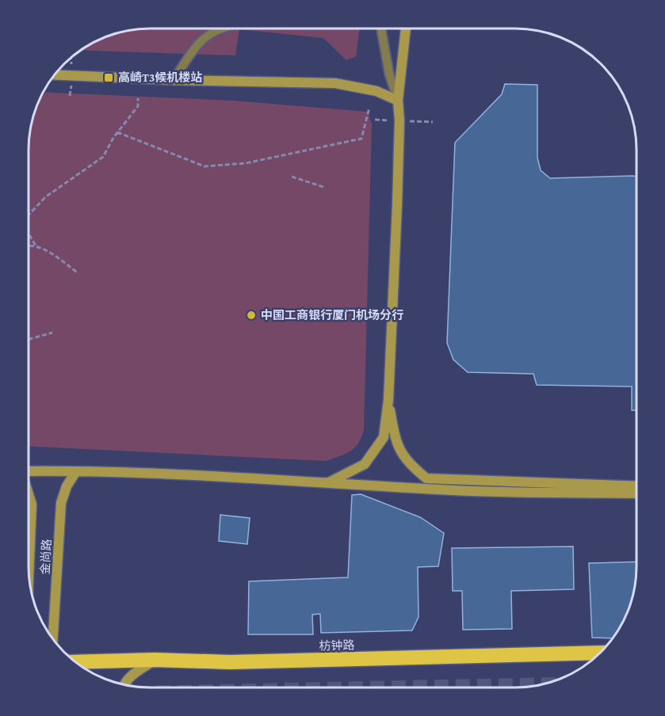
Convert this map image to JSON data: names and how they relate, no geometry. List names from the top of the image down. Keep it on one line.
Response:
{"streets":{"highway":["枋钟路"],"main road":["金尚路"]},"places":{"transit":["高崎T3候机楼站"],"other":["中国工商银行厦门机场分行"]}}
